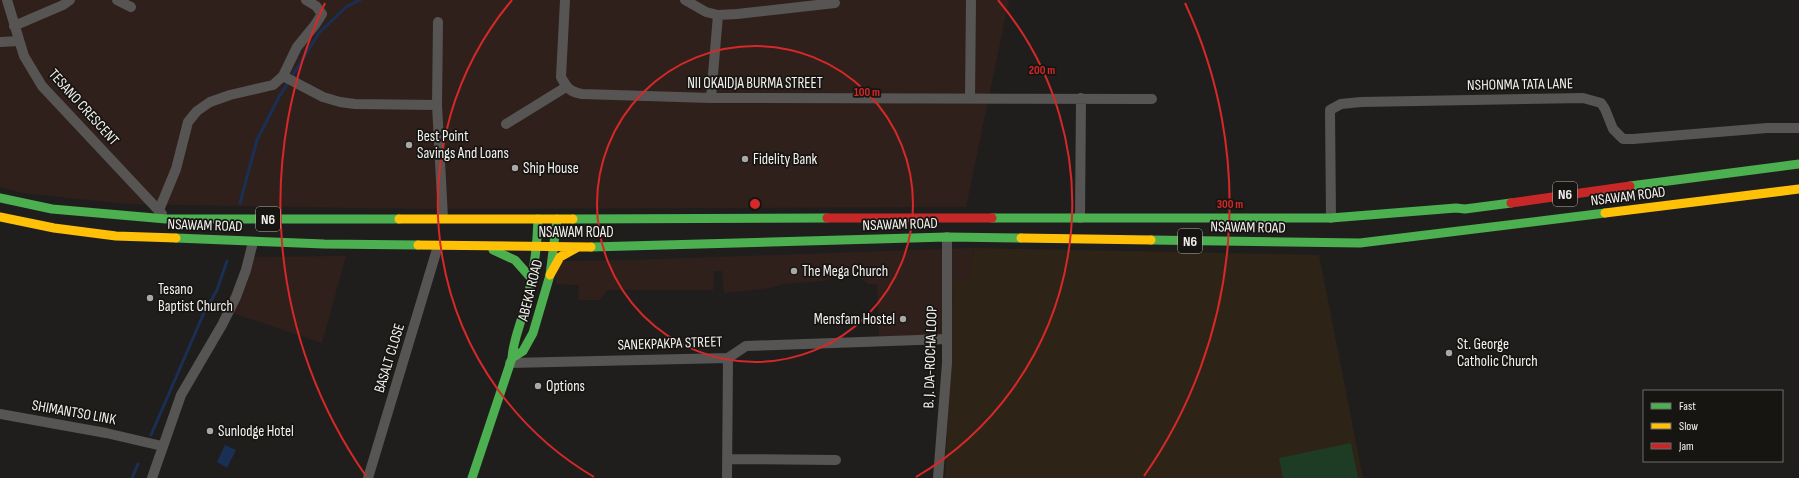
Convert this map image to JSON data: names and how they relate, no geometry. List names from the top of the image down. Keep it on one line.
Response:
{"streets":{"main road":["N6","NSAWAM ROAD","ABEKA ROAD"],"street":["NII OKAIDJA BURMA STREET","NSHONMA TATA LANE","TESANO CRESCENT","SANEKPAKPA STREET","B. J. DA-ROCHA LOOP","BASALT CLOSE","SHIMANTSO LINK"]},"crossings":[["NSHONMA TATA LANE","NSAWAM ROAD"],["TESANO CRESCENT","NSAWAM ROAD"],["NSAWAM ROAD","ABEKA ROAD"],["NSAWAM ROAD","B. J. DA-ROCHA LOOP"],["NSAWAM ROAD","BASALT CLOSE"],["ABEKA ROAD","SANEKPAKPA STREET"],["SANEKPAKPA STREET","B. J. DA-ROCHA LOOP"]],"places":["Best Point Savings And Loans","Fidelity Bank","Ship House","The Mega Church","Tesano Baptist Church","Mensfam Hostel","St. George Catholic Church","Options","Sunlodge Hotel"],"legend":["Fast","Slow","Jam"],"rings":["200 m","100 m","300 m"]}
